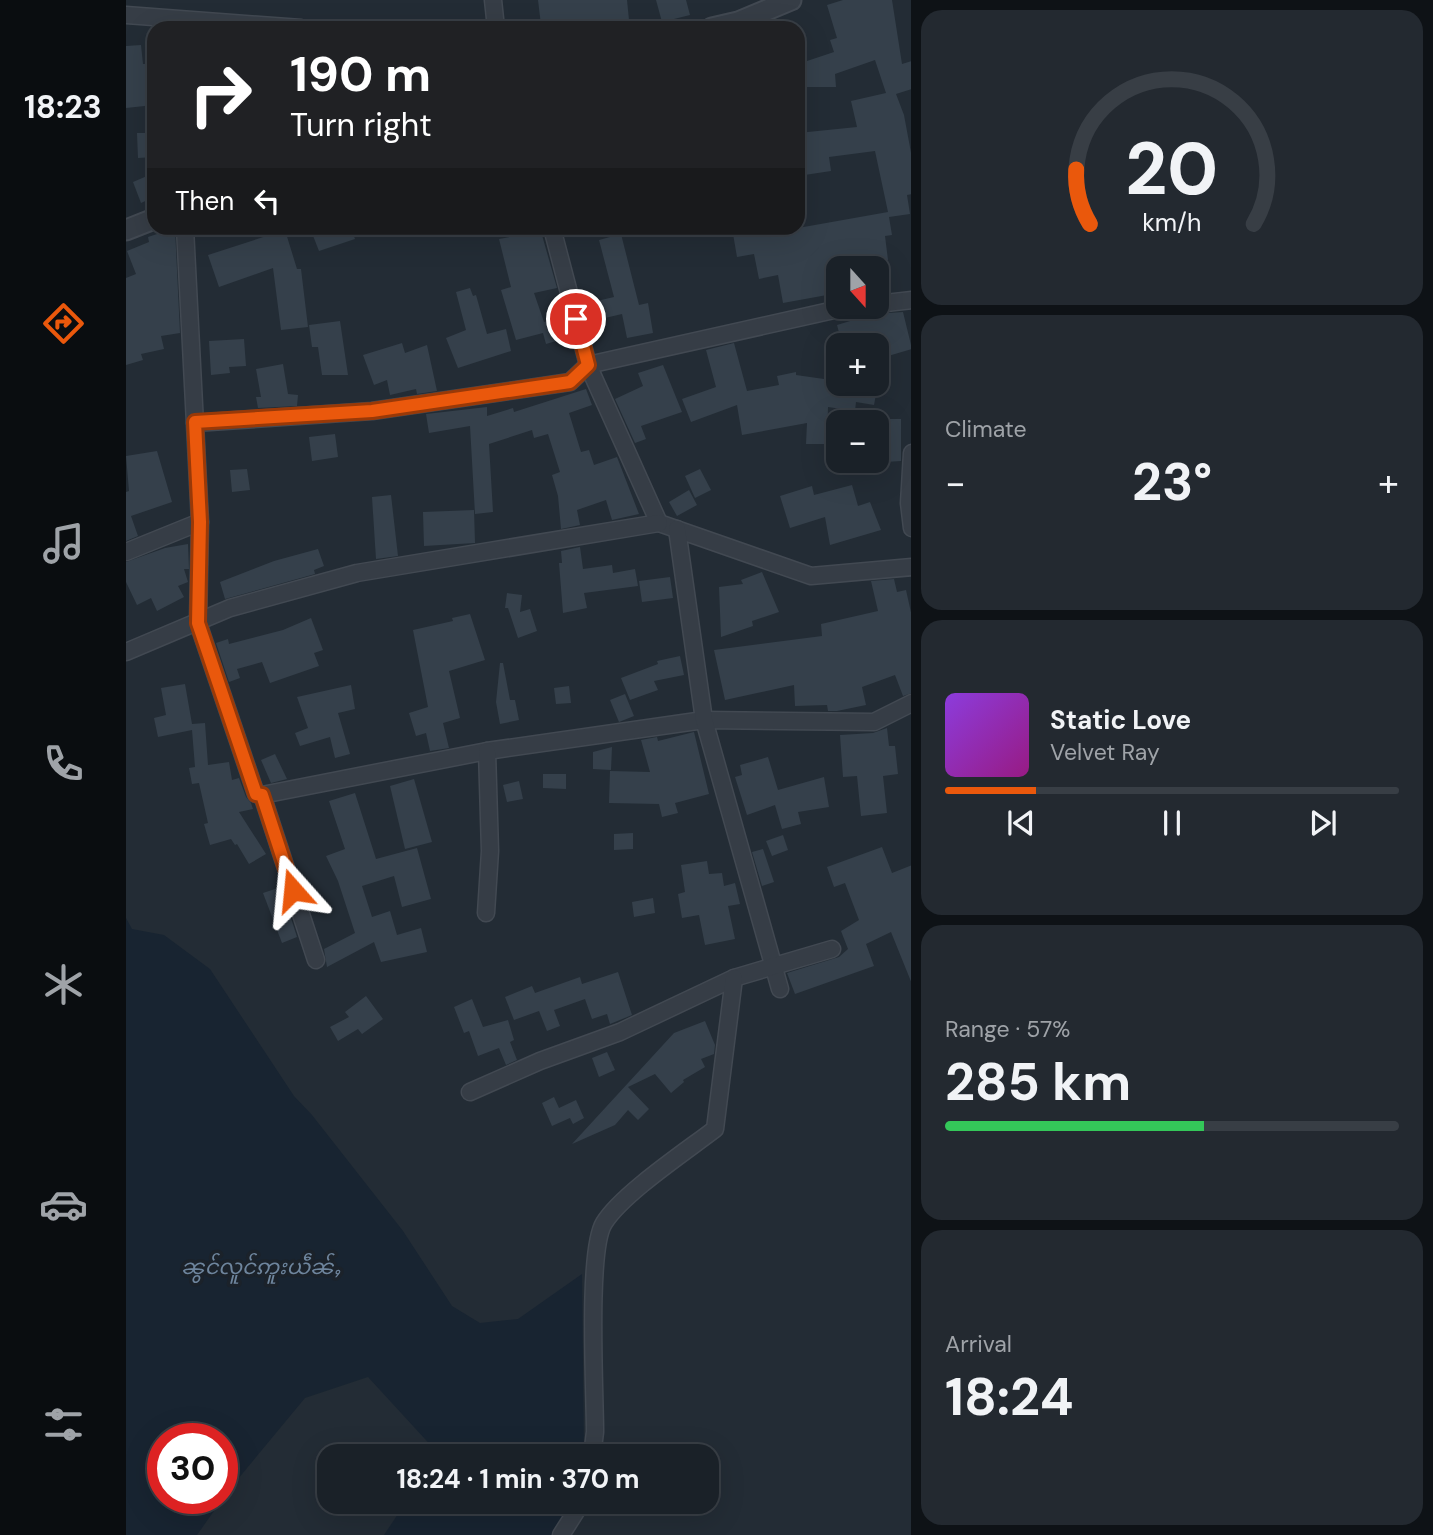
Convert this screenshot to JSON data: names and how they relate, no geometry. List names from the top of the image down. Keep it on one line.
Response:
{"water":["ၼွင်လူင်ဢူးယဵၼ်ႇ"],"north":"bottom","page":{"tabs":"18:23","turn":["190 m","Turn right"],"then":"Then","map_buttons":["+","−"],"tile":["Climate",["Range · 57%","285 km"],["Arrival","18:24"]],"heat":["−","23°","+"],"song":["Static Love","Velvet Ray"],"limit":"30","trip":"18:24 · 1 min · 370 m","gauge":["20","km/h"]}}
